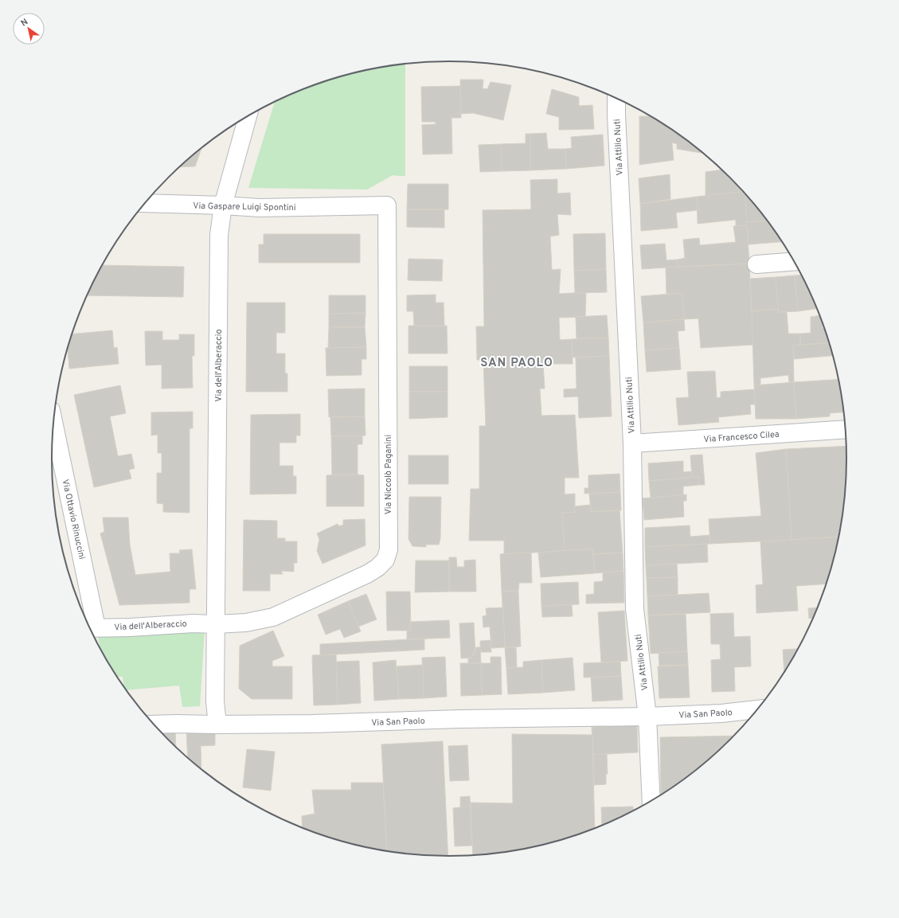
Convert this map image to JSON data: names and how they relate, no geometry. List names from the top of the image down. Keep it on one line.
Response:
{"streets":{"street":["Via Attilio Nuti","Via Gaspare Luigi Spontini","Via dell'Alberaccio","Via Francesco Cilea","Via Niccolò Paganini","Via Ottavio Rinuccini","Via San Paolo"]},"crossings":[["Via Attilio Nuti","Via Francesco Cilea"],["Via Attilio Nuti","Via San Paolo"],["Via Gaspare Luigi Spontini","Via dell'Alberaccio"],["Via Gaspare Luigi Spontini","Via Niccolò Paganini"],["Via dell'Alberaccio","Via Niccolò Paganini"],["Via dell'Alberaccio","Via Ottavio Rinuccini"],["Via dell'Alberaccio","Via San Paolo"]],"districts":["SAN PAOLO"],"north":"top left"}
